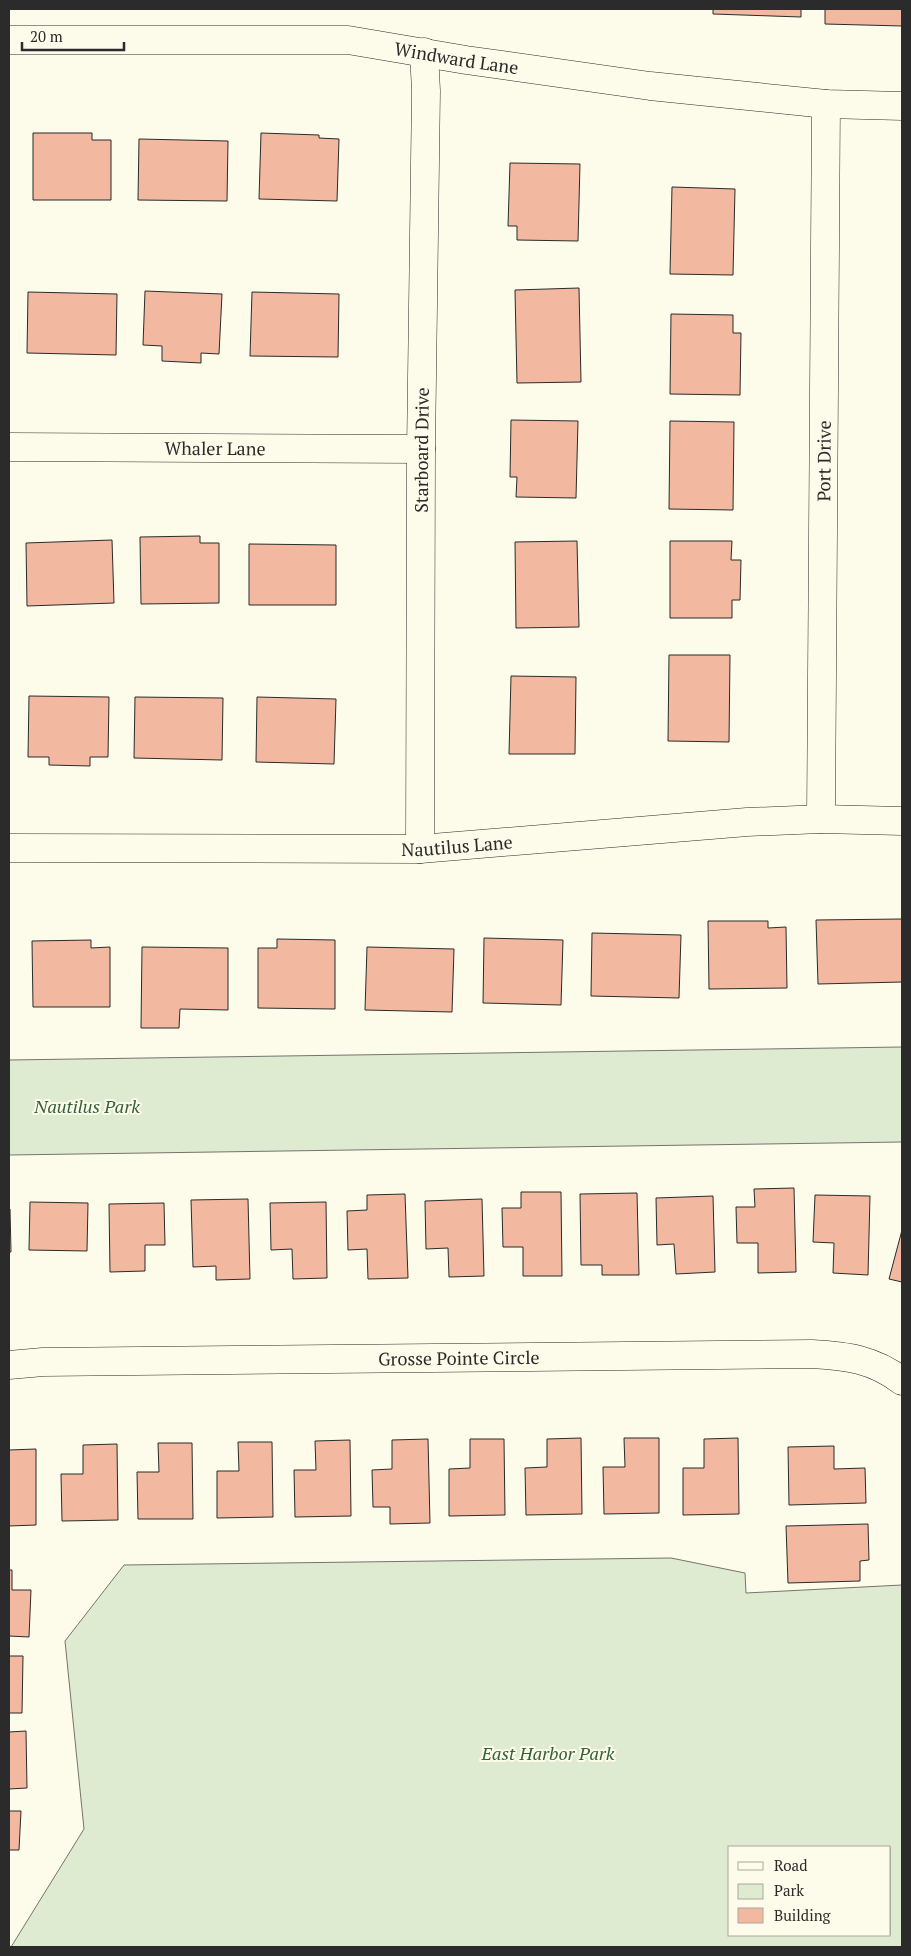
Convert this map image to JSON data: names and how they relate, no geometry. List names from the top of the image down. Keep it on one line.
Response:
{"streets":{"street":["Windward Lane","Whaler Lane","Starboard Drive","Port Drive","Nautilus Lane","Grosse Pointe Circle"]},"crossings":[["Windward Lane","Starboard Drive"],["Windward Lane","Port Drive"],["Whaler Lane","Starboard Drive"],["Starboard Drive","Nautilus Lane"],["Port Drive","Nautilus Lane"]],"parks":["Nautilus Park","East Harbor Park"],"legend":["Road","Park","Building"],"scale_bar":"20 m"}
